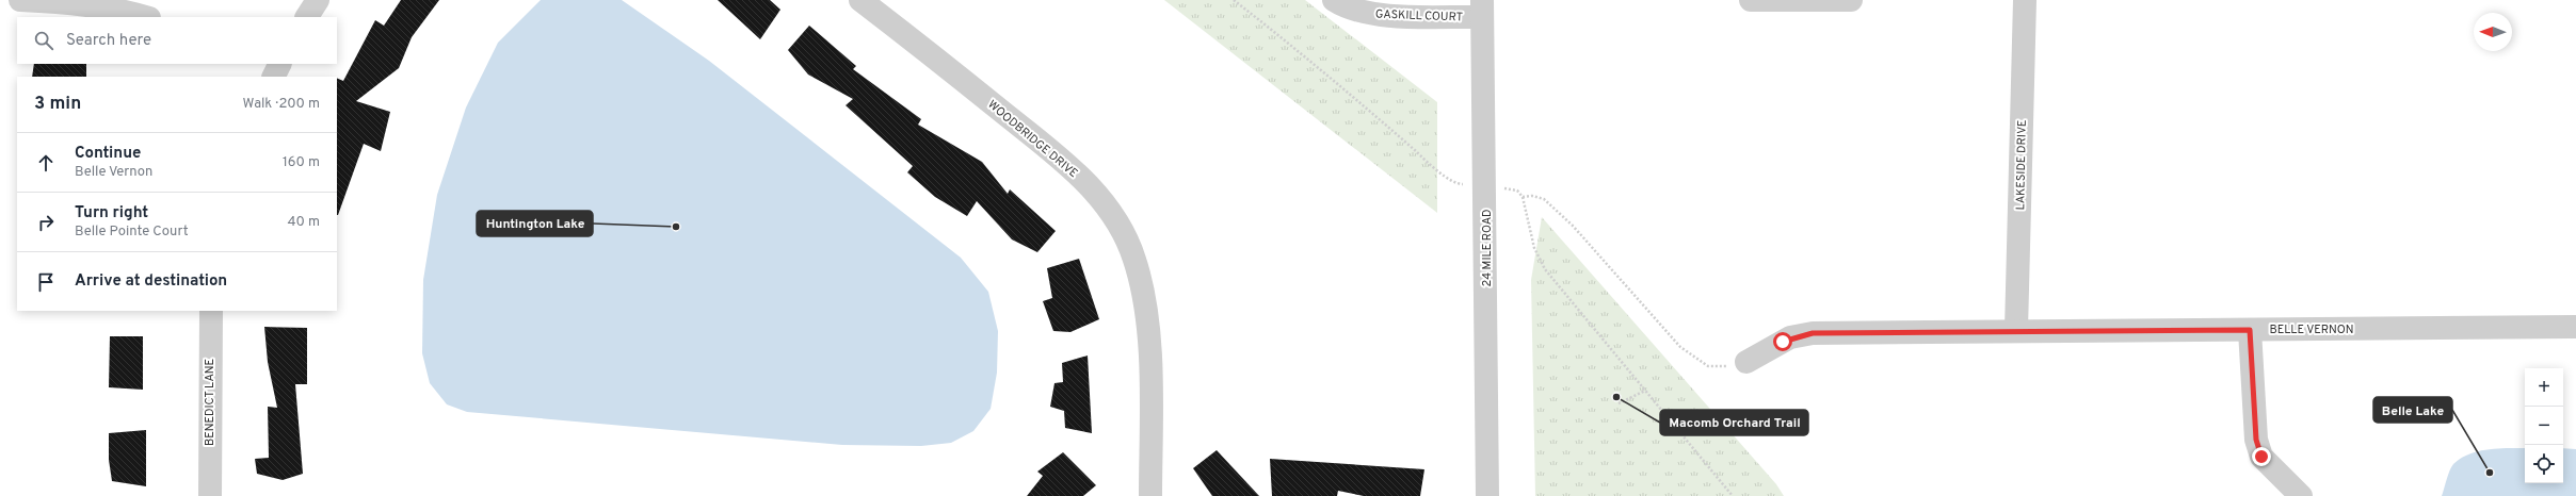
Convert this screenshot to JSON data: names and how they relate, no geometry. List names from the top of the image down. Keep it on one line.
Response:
{"streets":{"street":["GASKILL COURT","WOODBRIDGE DRIVE","LAKESIDE DRIVE","24 MILE ROAD","BELLE VERNON","BENEDICT LANE"]},"crossings":[["GASKILL COURT","24 MILE ROAD"],["LAKESIDE DRIVE","BELLE VERNON"]],"places":["Huntington Lake","Macomb Orchard Trail","Belle Lake"],"north":"left","page":{"search":"Search here","heading":["3 min","Walk · 200 m"],"list":[["Continue","Belle Vernon","160 m"],["Turn right","Belle Pointe Court","40 m"],"Arrive at destination"],"map_buttons":["+","−"]}}
